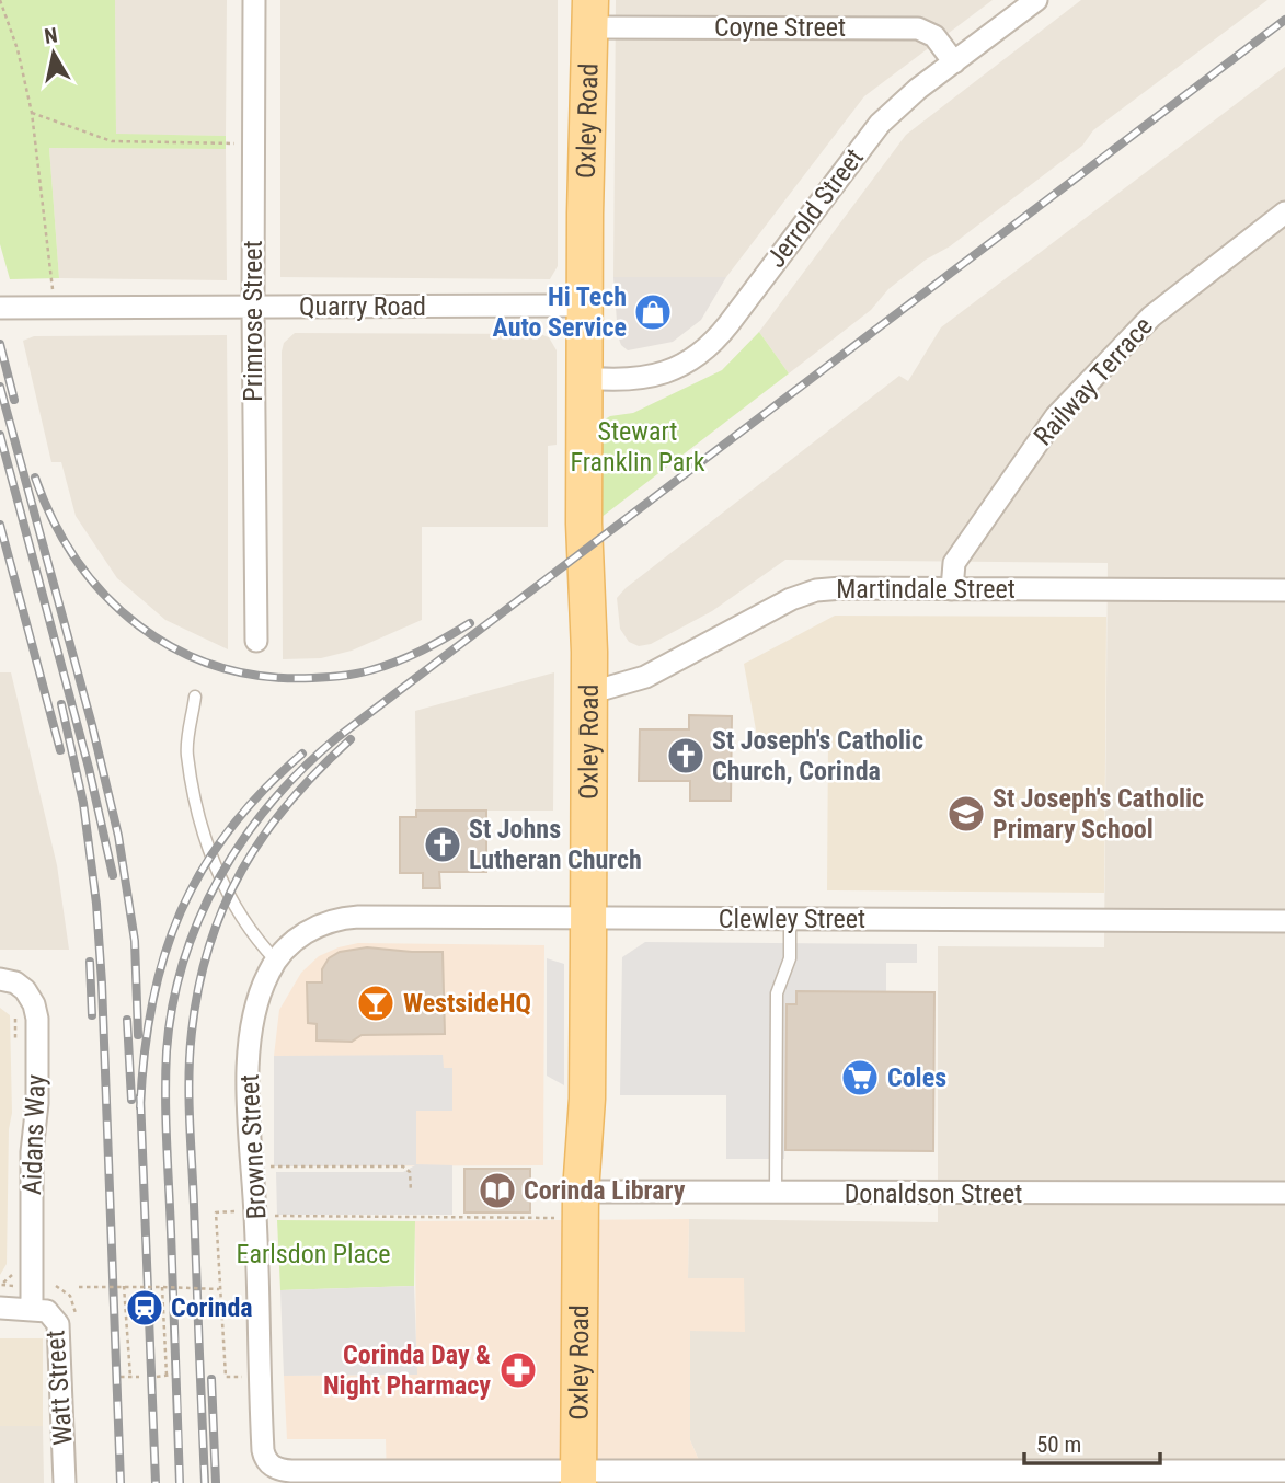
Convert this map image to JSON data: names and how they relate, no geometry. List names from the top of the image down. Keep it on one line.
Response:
{"streets":{"main road":["Oxley Road"],"street":["Coyne Street","Jerrold Street","Quarry Road","Primrose Street","Railway Terrace","Martindale Street","Clewley Street","Aidans Way","Browne Street","Donaldson Street","Watt Street"]},"crossings":[["Coyne Street","Oxley Road"],["Coyne Street","Jerrold Street"],["Oxley Road","Jerrold Street"],["Oxley Road","Quarry Road"],["Oxley Road","Martindale Street"],["Oxley Road","Clewley Street"],["Oxley Road","Browne Street"],["Oxley Road","Donaldson Street"],["Quarry Road","Primrose Street"],["Railway Terrace","Martindale Street"],["Clewley Street","Browne Street"],["Aidans Way","Watt Street"]],"parks":["Stewart Franklin Park","Earlsdon Place"],"places":{"shop":["Hi Tech Auto Service"],"church":["St Joseph's Catholic Church, Corinda","St Johns Lutheran Church"],"school or university":["St Joseph's Catholic Primary School"],"bar":["WestsideHQ"],"supermarket":["Coles"],"library":["Corinda Library"],"station":["Corinda"],"pharmacy":["Corinda Day & Night Pharmacy"]},"scale_bar":"50 m","north":"top"}
